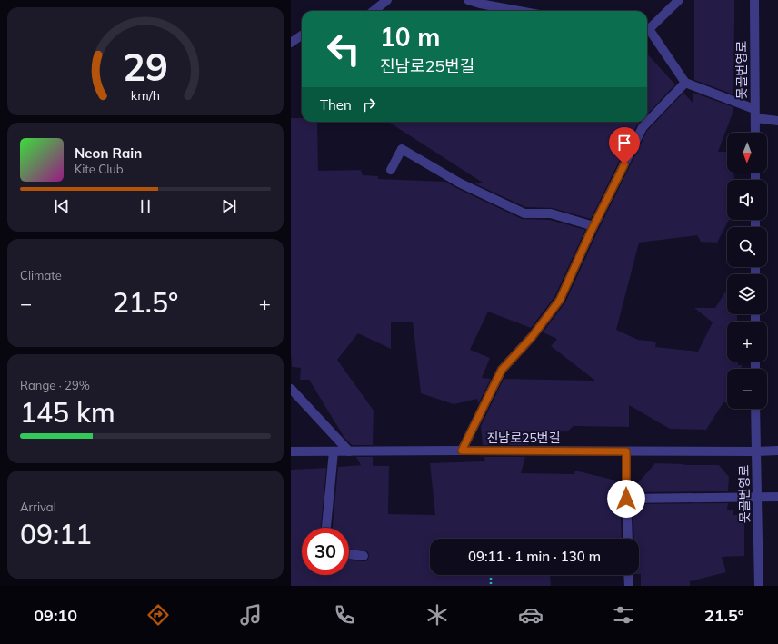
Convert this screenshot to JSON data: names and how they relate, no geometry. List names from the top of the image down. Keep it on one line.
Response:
{"streets":{"street":["못골번영로","진남로25번길"]},"crossings":[["못골번영로","진남로25번길"]],"north":"bottom","page":{"turn":["10 m","진남로25번길"],"then":"Then","map_buttons":["+","−"],"song":["Neon Rain","Kite Club"],"tile":["Climate",["Range · 29%","145 km"],["Arrival","09:11"]],"heat":["−","21.5°","+"],"limit":"30","trip":"09:11 · 1 min · 130 m","tabs":["09:10","21.5°"],"gauge":["29","km/h"]}}
